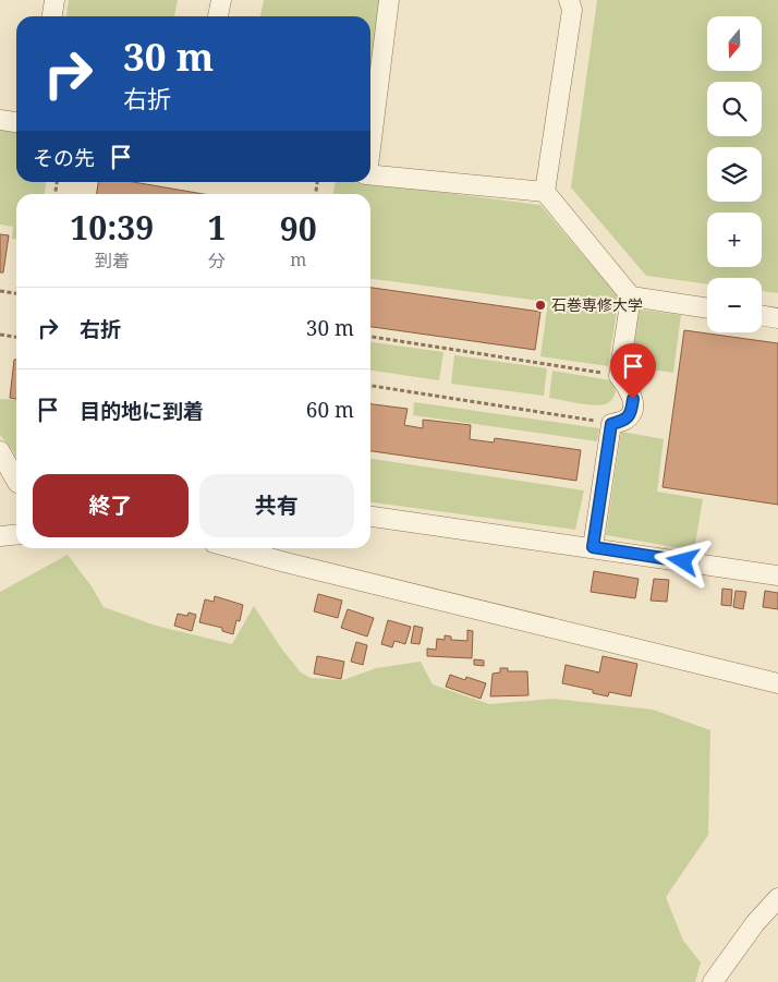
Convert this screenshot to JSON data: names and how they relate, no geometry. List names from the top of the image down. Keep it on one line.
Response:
{"places":["石巻専修大学"],"north":"bottom","page":{"map_buttons":["+","−"],"turn":["30 m","右折"],"then":"その先","eta":["10:39","到着","1","分","90","m"],"list":[{"name":"右折","value":"30 m"},{"name":"目的地に到着","value":"60 m"}],"buttons":["終了","共有"]}}
